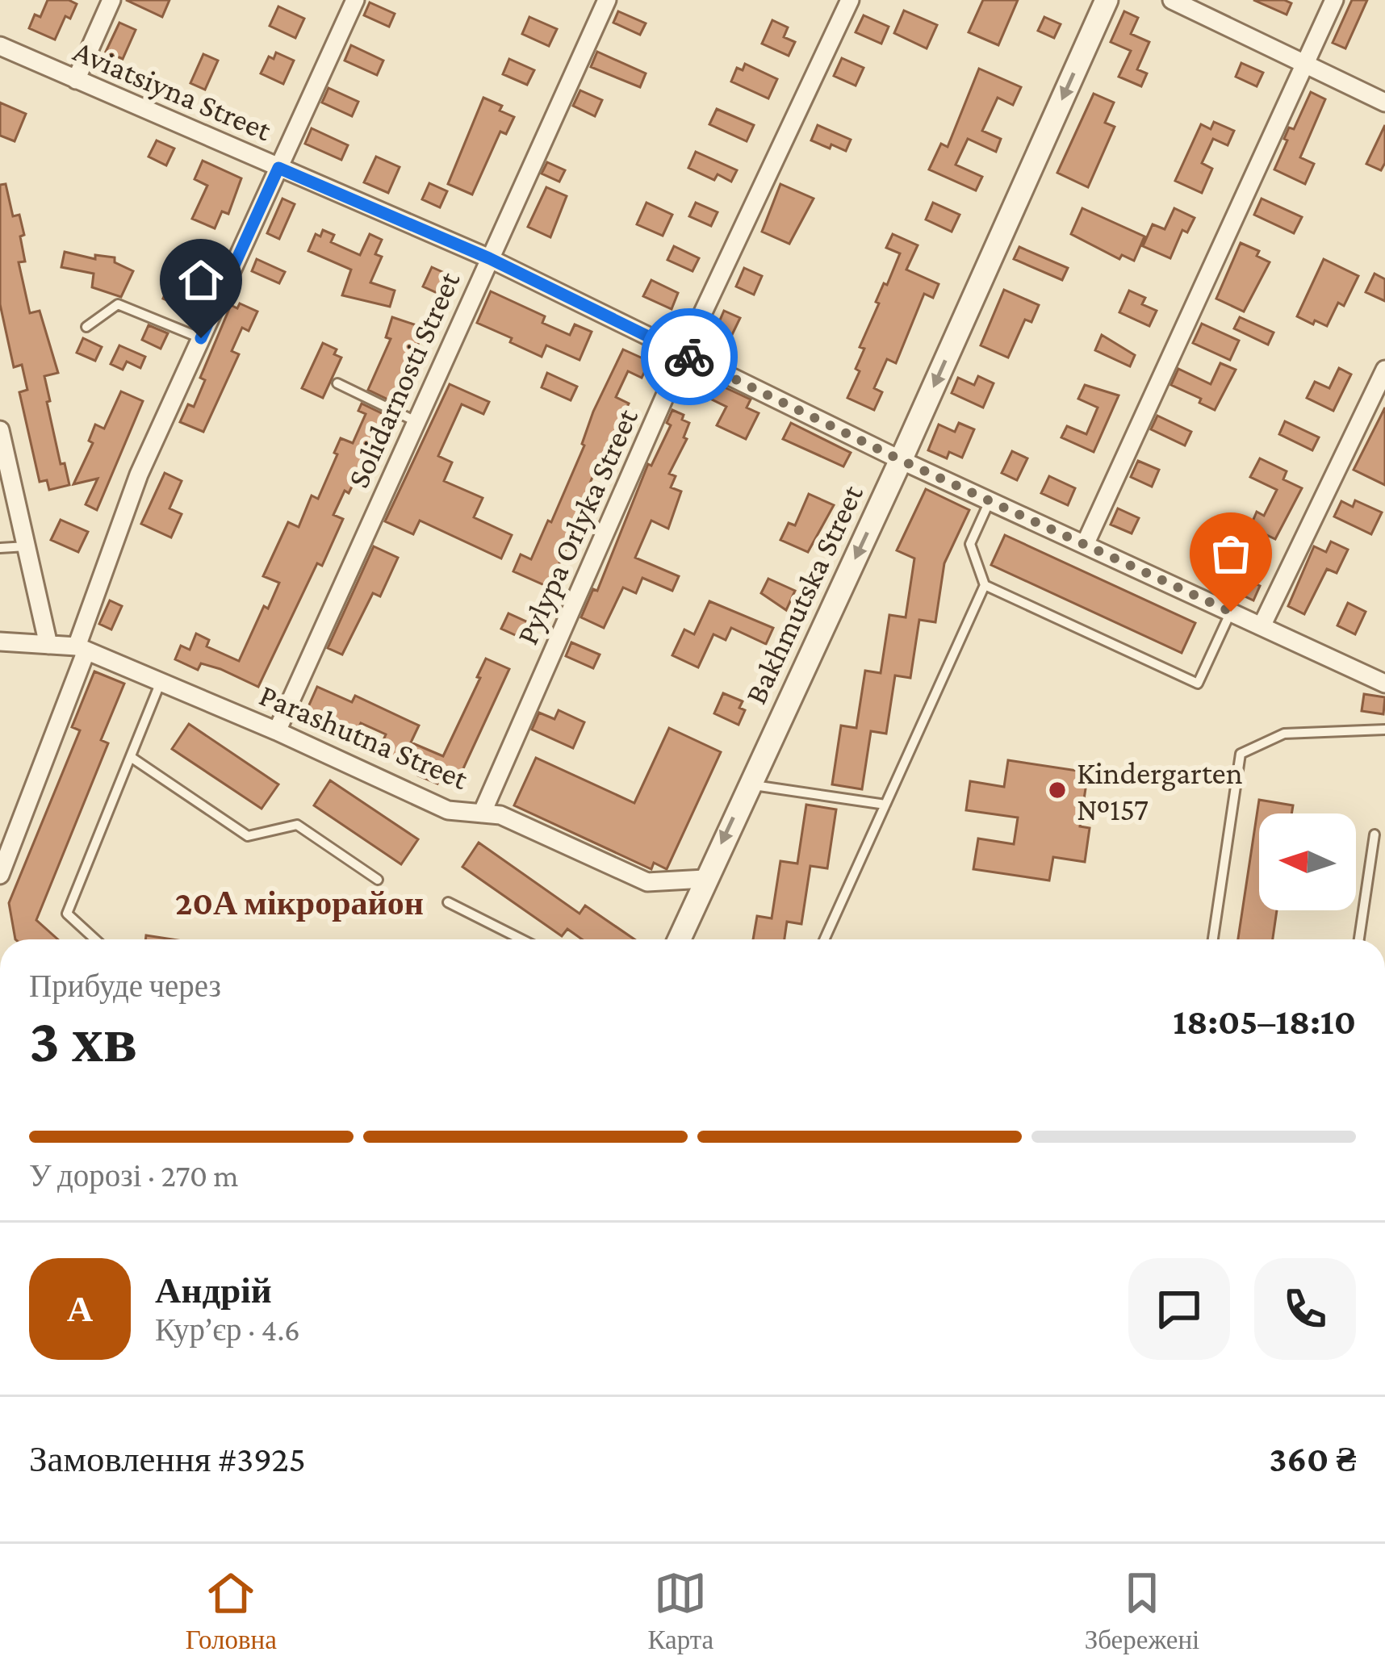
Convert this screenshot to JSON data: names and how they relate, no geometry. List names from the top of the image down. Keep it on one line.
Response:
{"streets":{"street":["Aviatsiyna Street","Solidarnosti Street","Pylypa Orlyka Street","Bakhmutska Street","Parashutna Street"]},"crossings":[["Aviatsiyna Street","Solidarnosti Street"],["Aviatsiyna Street","Pylypa Orlyka Street"],["Aviatsiyna Street","Bakhmutska Street"],["Solidarnosti Street","Parashutna Street"],["Pylypa Orlyka Street","Parashutna Street"],["Bakhmutska Street","Parashutna Street"]],"one_way":["Bakhmutska Street"],"districts":["20А мікрорайон"],"places":["Kindergarten №157"],"north":"left","page":{"heading":["3 хв","Прибуде через","18:05–18:10"],"panel":["Андрій","Кур’єр · 4.6","Замовлення #3925","360 ₴"],"bar":"У дорозі · 270 m","round":"А","tabs":["Головна","Карта","Збережені"]}}
